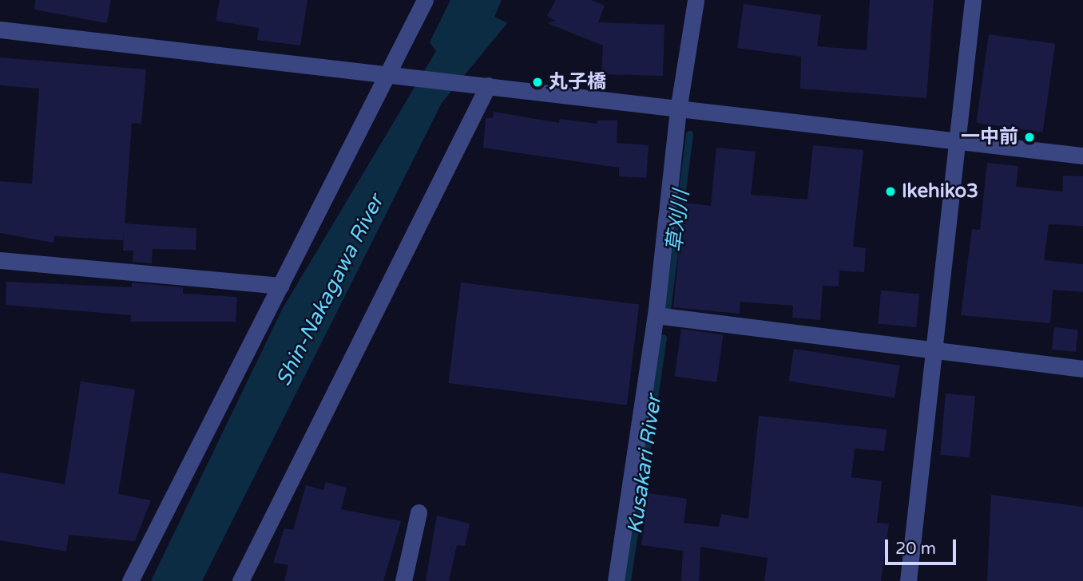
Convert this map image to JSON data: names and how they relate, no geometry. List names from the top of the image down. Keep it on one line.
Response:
{"water":["草刈川","Shin-Nakagawa River","Kusakari River"],"places":["丸子橋","一中前","Ikehiko3"],"scale_bar":"20 m"}
